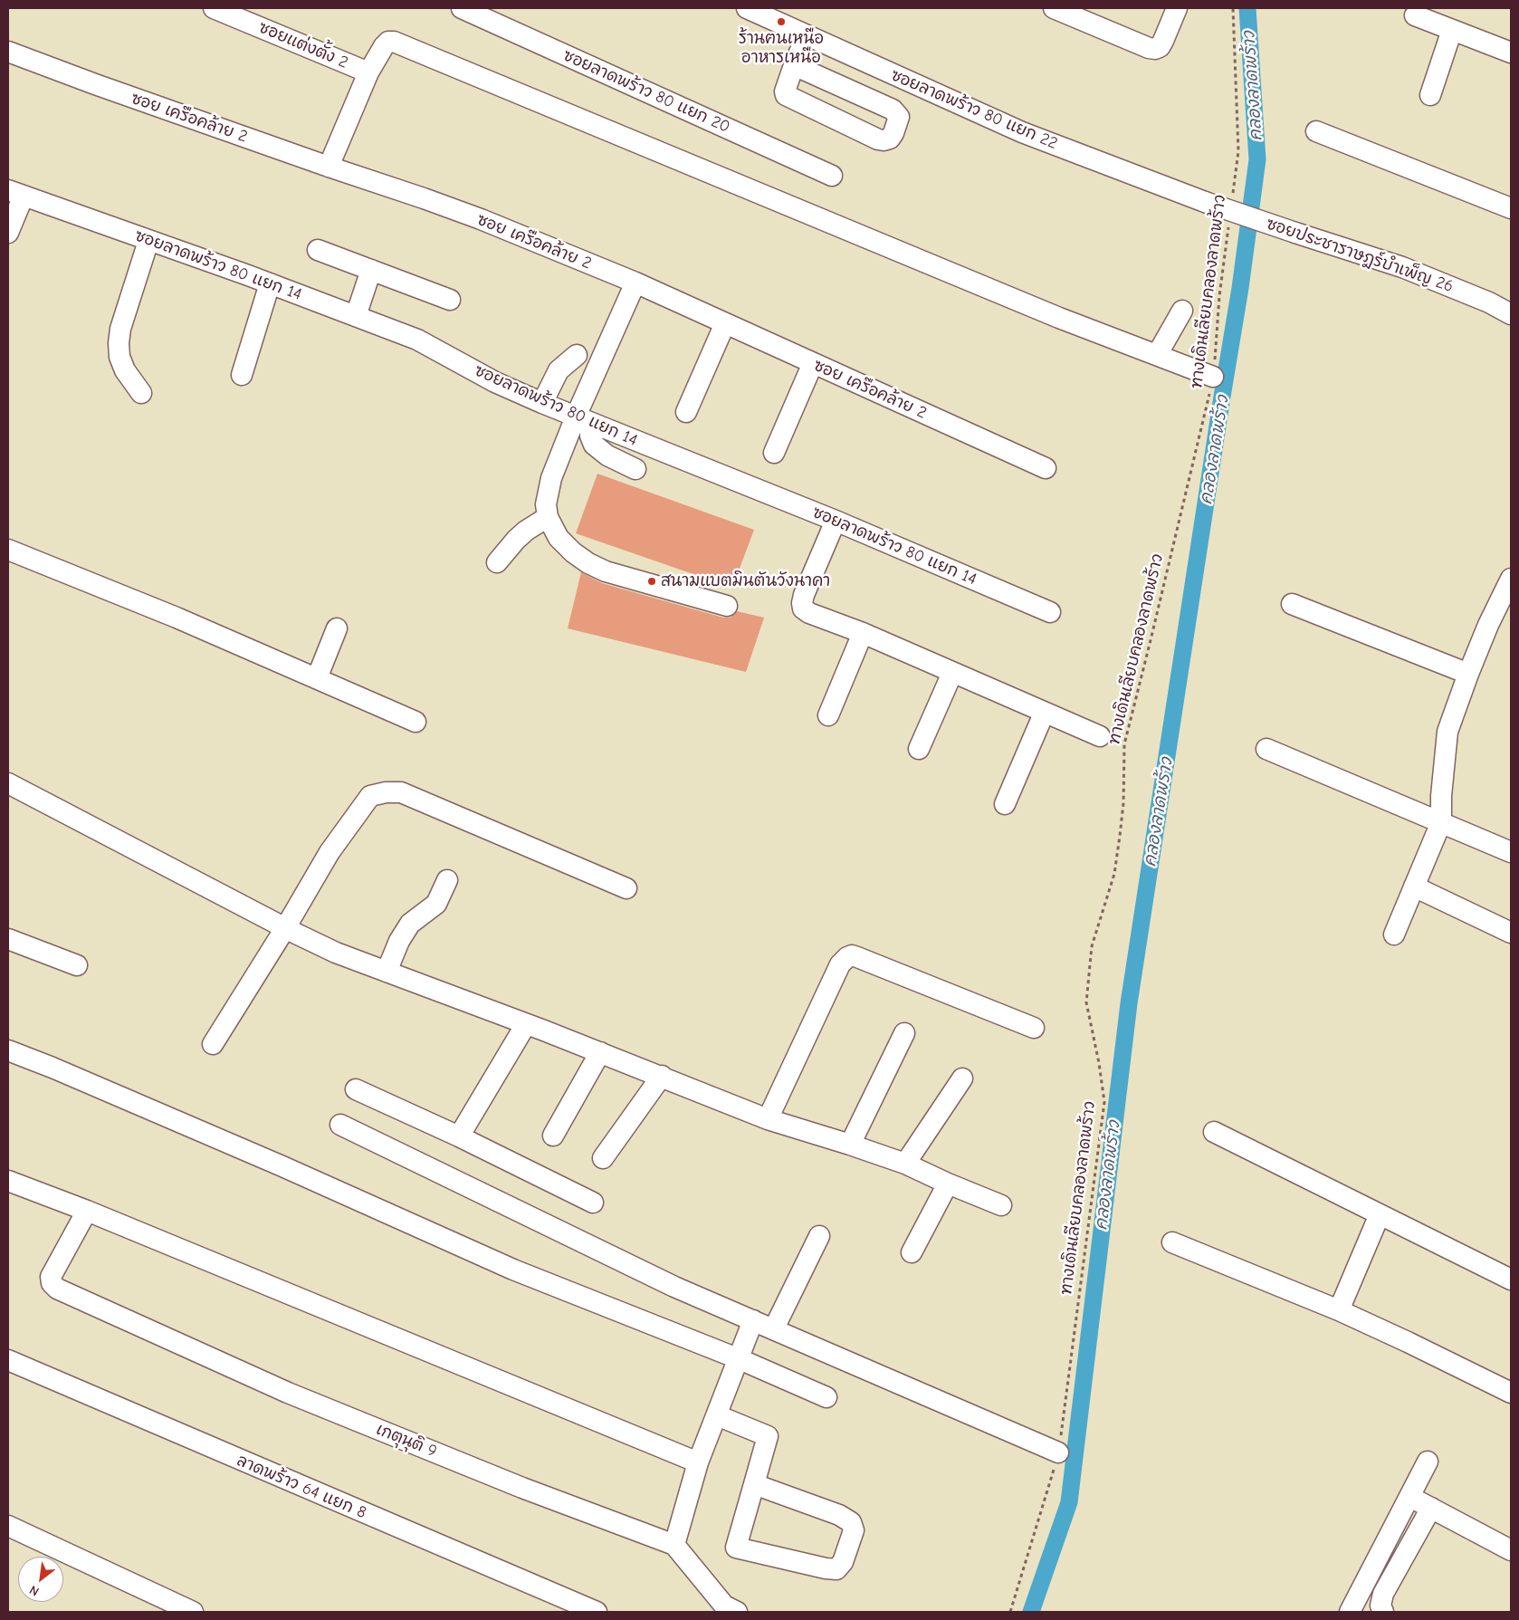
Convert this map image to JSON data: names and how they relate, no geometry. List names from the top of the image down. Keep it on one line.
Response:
{"streets":{"street":["ซอยแต่งตั้ง 2","ซอยลาดพร้าว 80 แยก 20","ซอยลาดพร้าว 80 แยก 22","ซอย เครือคล้าย 2","ซอยประชาราษฎร์บำเพ็ญ 26","ซอยลาดพร้าว 80 แยก 14","เกตุนุติ 9","ลาดพร้าว 64 แยก 8"],"path":["ทางเดินเลียบคลองลาดพร้าว"]},"crossings":[["ซอยลาดพร้าว 80 แยก 22","ซอยประชาราษฎร์บำเพ็ญ 26"]],"water":["คลองลาดพร้าว"],"places":["ร้านฅนเหนือ อาหารเหนือ","สนามแบตมินตันวังนาคา"],"north":"bottom left"}
